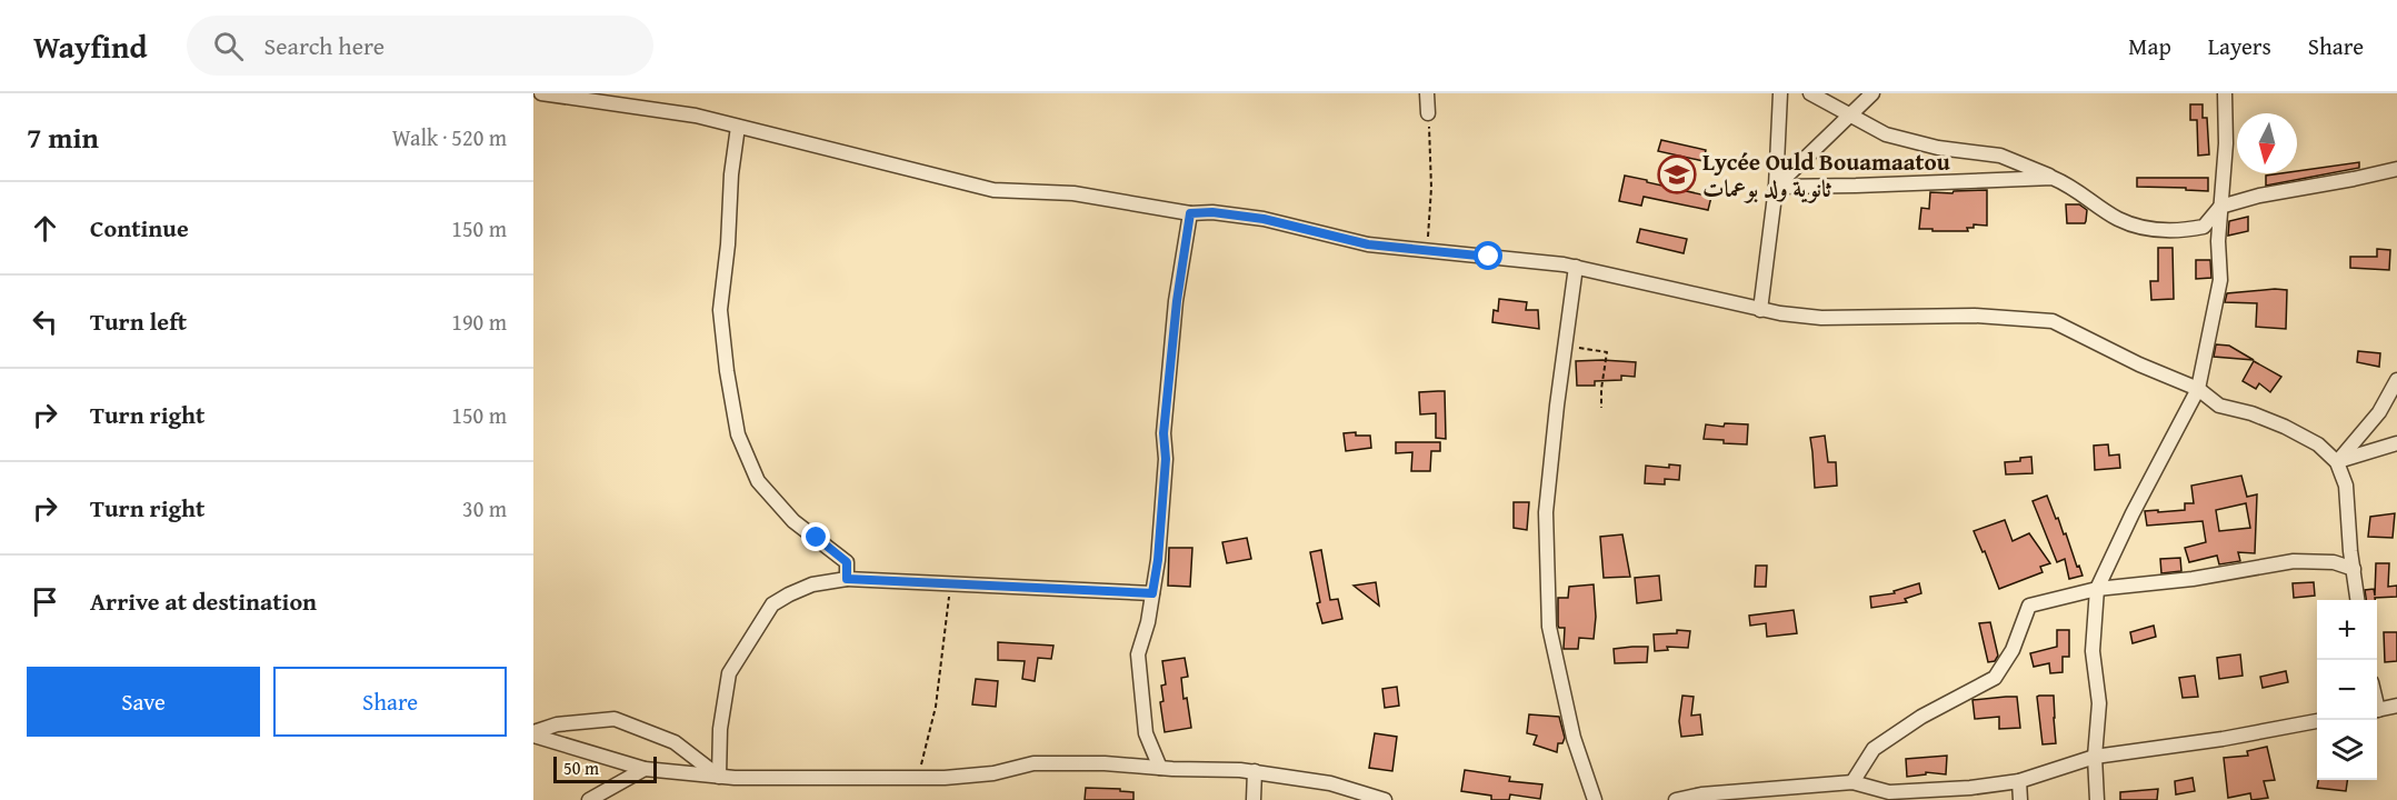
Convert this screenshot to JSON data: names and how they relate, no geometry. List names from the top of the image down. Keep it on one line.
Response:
{"places":{"school or university":["Lycée Ould Bouamaatou ثانوية ولد بوعمات"]},"scale_bar":"50 m","north":"bottom","page":{"header":"Wayfind","search":"Search here","nav":["Map","Layers","Share"],"heading":["7 min","Walk · 520 m"],"list":[["Continue","150 m"],["Turn left","190 m"],["Turn right","150 m"],["Turn right","30 m"],"Arrive at destination"],"map_buttons":["+","−"],"buttons":["Save","Share"],"scale":"50 m"}}
